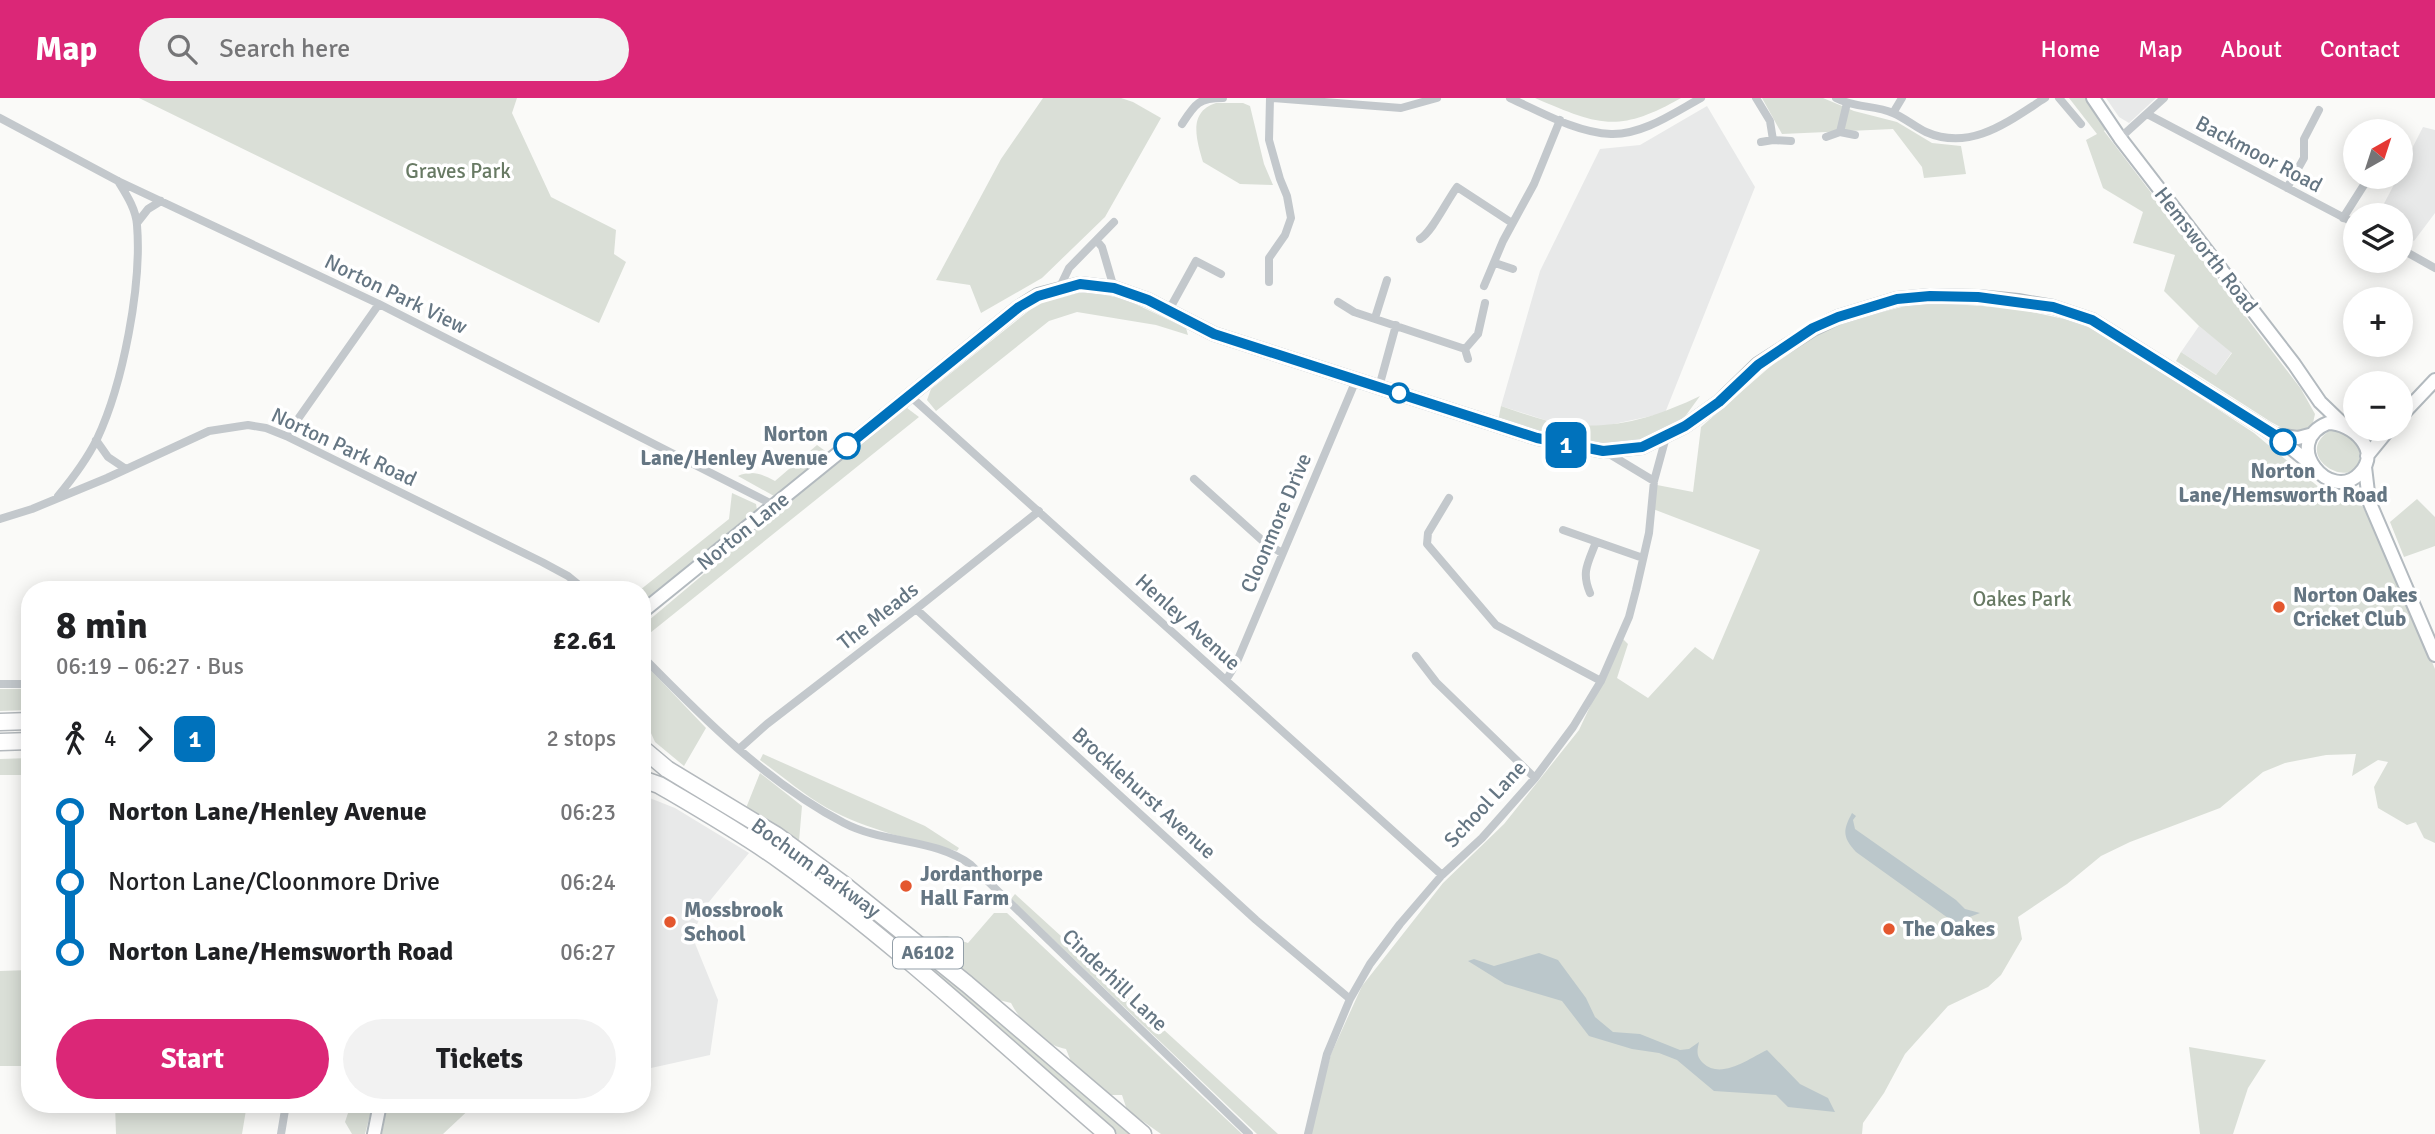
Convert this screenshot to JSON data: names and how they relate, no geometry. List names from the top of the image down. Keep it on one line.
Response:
{"streets":{"highway":["Bochum Parkway","A6102"],"street":["Backmoor Road","Hemsworth Road","Norton Park View","Norton Park Road","Cloonmore Drive","Norton Lane","The Meads","Henley Avenue","Brocklehurst Avenue","School Lane","Cinderhill Lane"]},"crossings":[["Norton Park View","Norton Lane"],["Cloonmore Drive","Norton Lane"],["Cloonmore Drive","Henley Avenue"],["Norton Lane","Henley Avenue"],["Norton Lane","School Lane"],["The Meads","Henley Avenue"],["The Meads","Brocklehurst Avenue"],["The Meads","Cinderhill Lane"],["Henley Avenue","School Lane"],["Brocklehurst Avenue","School Lane"]],"parks":["Graves Park","Oakes Park"],"places":["Norton Lane/Hemsworth Road","Norton Lane/Henley Avenue","Norton Oakes Cricket Club","Jordanthorpe Hall Farm","Mossbrook School","The Oakes"],"lines":["bus line 1"],"north":"top right","page":{"header":"Map","search":"Search here","nav":["Home","Map","About","Contact"],"on_map":"1","map_buttons":["+","−"],"heading":["8 min","06:19 – 06:27 · Bus","£2.61"],"legs":["4","1","2 stops"],"list":[{"name":"Norton Lane/Henley Avenue","value":"06:23"},{"name":"Norton Lane/Cloonmore Drive","value":"06:24"},{"name":"Norton Lane/Hemsworth Road","value":"06:27"}],"buttons":["Start","Tickets"]}}
